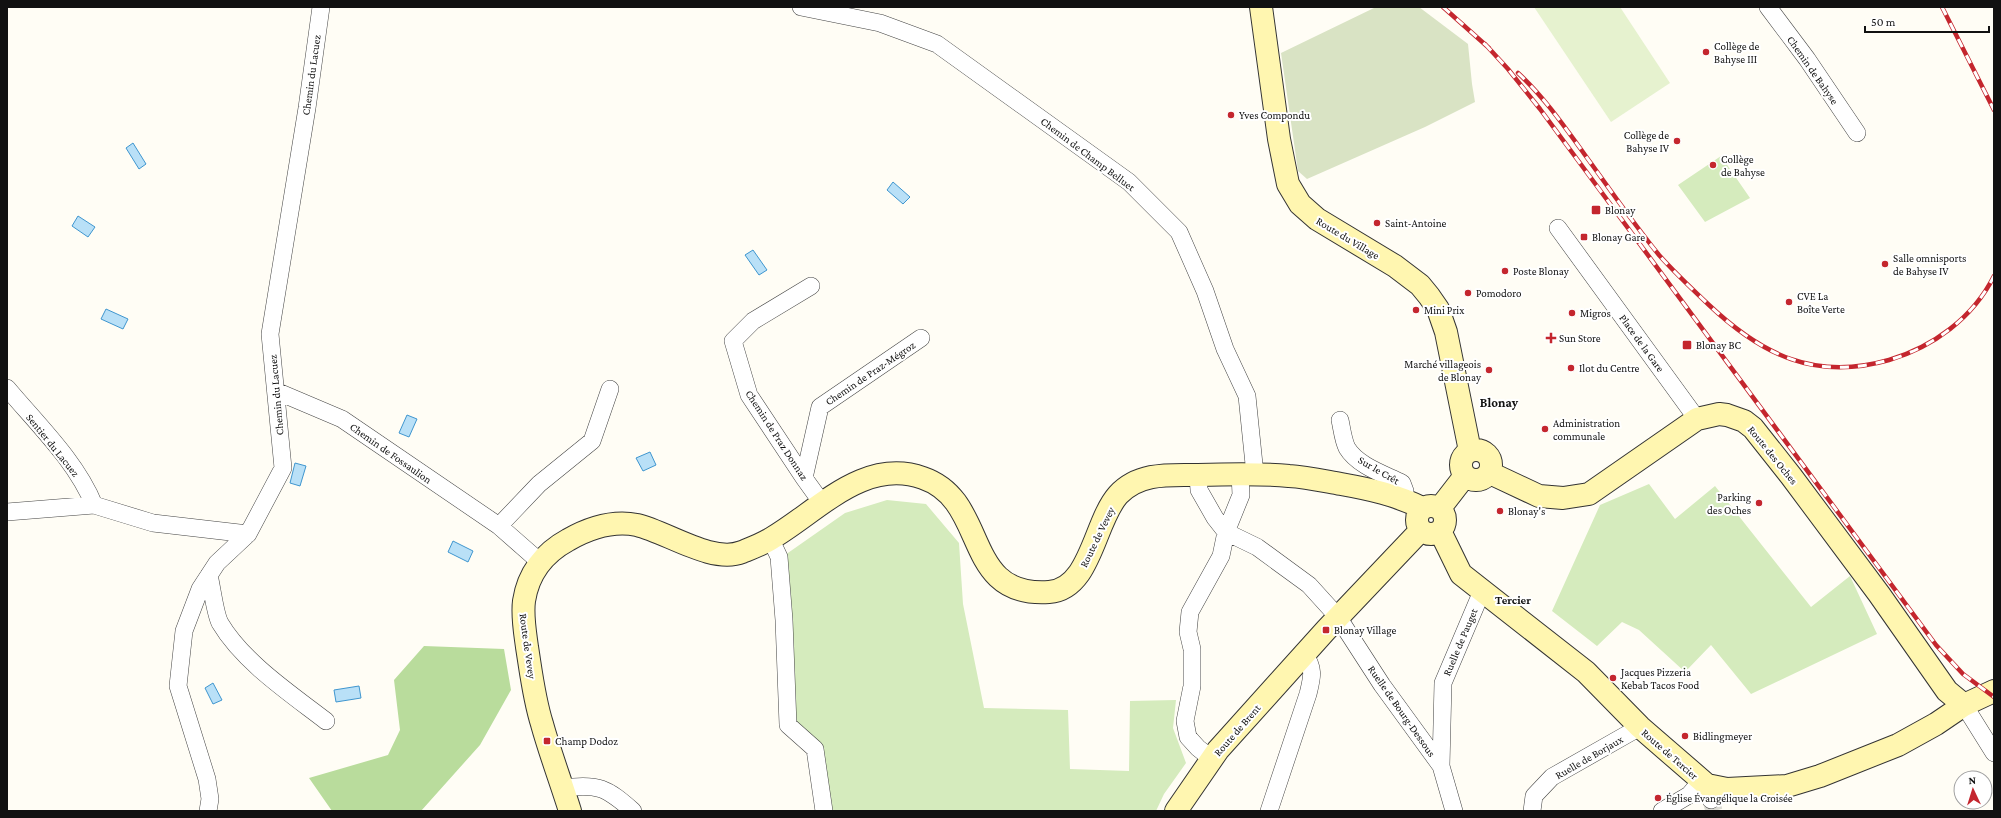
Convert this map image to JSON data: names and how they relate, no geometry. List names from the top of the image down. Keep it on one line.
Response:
{"streets":{"street":["Chemin de Bahyse","Chemin du Lacuez","Chemin de Champ Belluet","Route du Village","Place de la Gare","Chemin de Praz-Mégroz","Chemin de Praz Donnaz","Sentier du Lacuez","Chemin de Fossaulion","Route des Oches","Sur le Crêt","Route de Vevey","Ruelle de Pauget","Ruelle de Bourg-Dessous","Route de Brent","Route de Tercier","Ruelle de Borjaux"]},"crossings":[["Chemin du Lacuez","Chemin de Fossaulion"],["Chemin de Champ Belluet","Route de Vevey"],["Chemin de Champ Belluet","Ruelle de Bourg-Dessous"],["Chemin de Champ Belluet","Route de Brent"],["Route du Village","Route des Oches"],["Place de la Gare","Route des Oches"],["Chemin de Praz-Mégroz","Chemin de Praz Donnaz"],["Chemin de Praz Donnaz","Route de Vevey"],["Chemin de Fossaulion","Route de Vevey"],["Route des Oches","Route de Tercier"],["Sur le Crêt","Route de Vevey"],["Ruelle de Pauget","Ruelle de Bourg-Dessous"],["Ruelle de Pauget","Route de Tercier"],["Ruelle de Bourg-Dessous","Route de Brent"],["Route de Brent","Route de Tercier"],["Route de Tercier","Ruelle de Borjaux"]],"districts":["Blonay","Tercier"],"places":{"other":["Collège de Bahyse III","Yves Compondu","Collège de Bahyse IV","Collège de Bahyse","Saint-Antoine","Salle omnisports de Bahyse IV","Poste Blonay","Pomodoro","CVE La Boîte Verte","Mini Prix","Migros","Ilot du Centre","Marché villageois de Blonay","Administration communale","Parking des Oches","Blonay's","Jacques Pizzeria Kebab Tacos Food","Bidlingmeyer","Église Évangélique la Croisée"],"transit":["Blonay","Blonay Gare","Blonay BC","Blonay Village","Champ Dodoz"],"health":["Sun Store"]},"scale_bar":"50 m","north":"top"}
